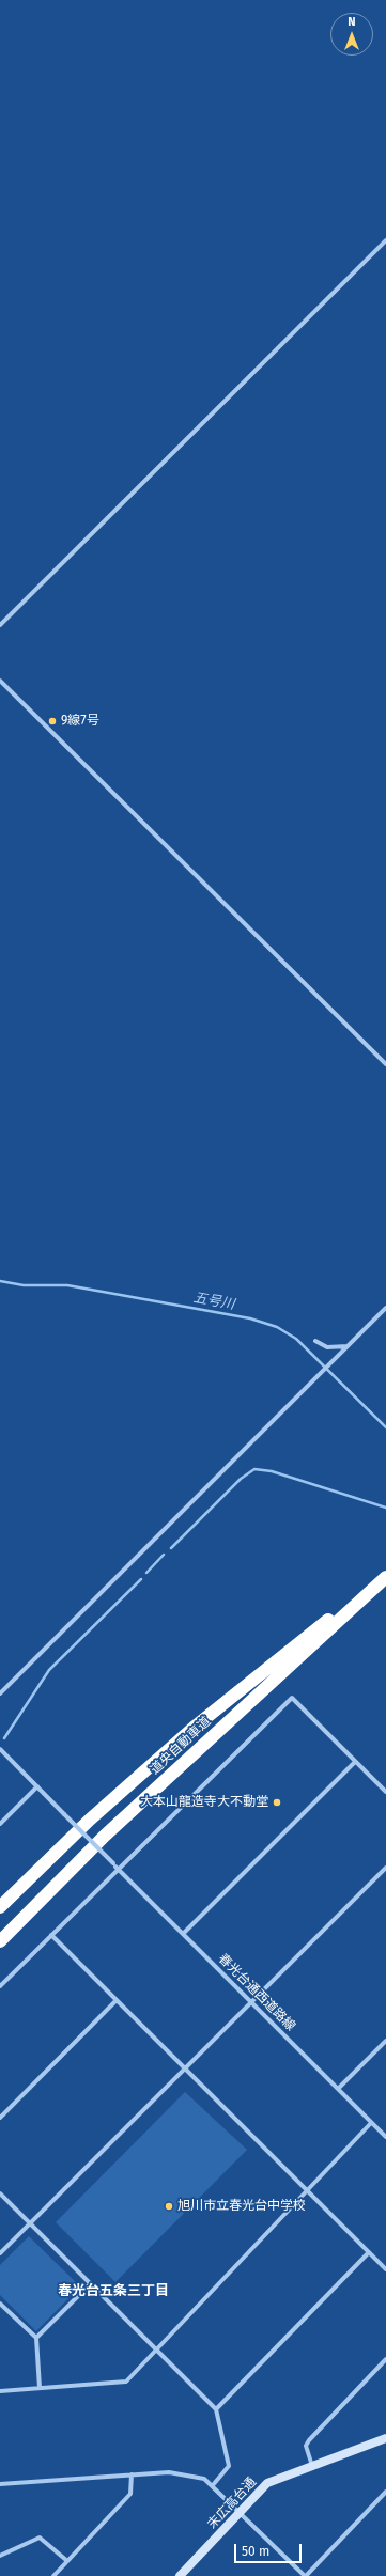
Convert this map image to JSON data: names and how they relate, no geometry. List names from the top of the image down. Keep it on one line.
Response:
{"streets":{"highway":["道央自動車道"],"street":["春光台通西道路線","末広高台通"]},"districts":["春光台五条三丁目"],"water":["五号川"],"places":["9線7号","大本山龍造寺大不動堂","旭川市立春光台中学校"],"scale_bar":"50 m","north":"top"}
